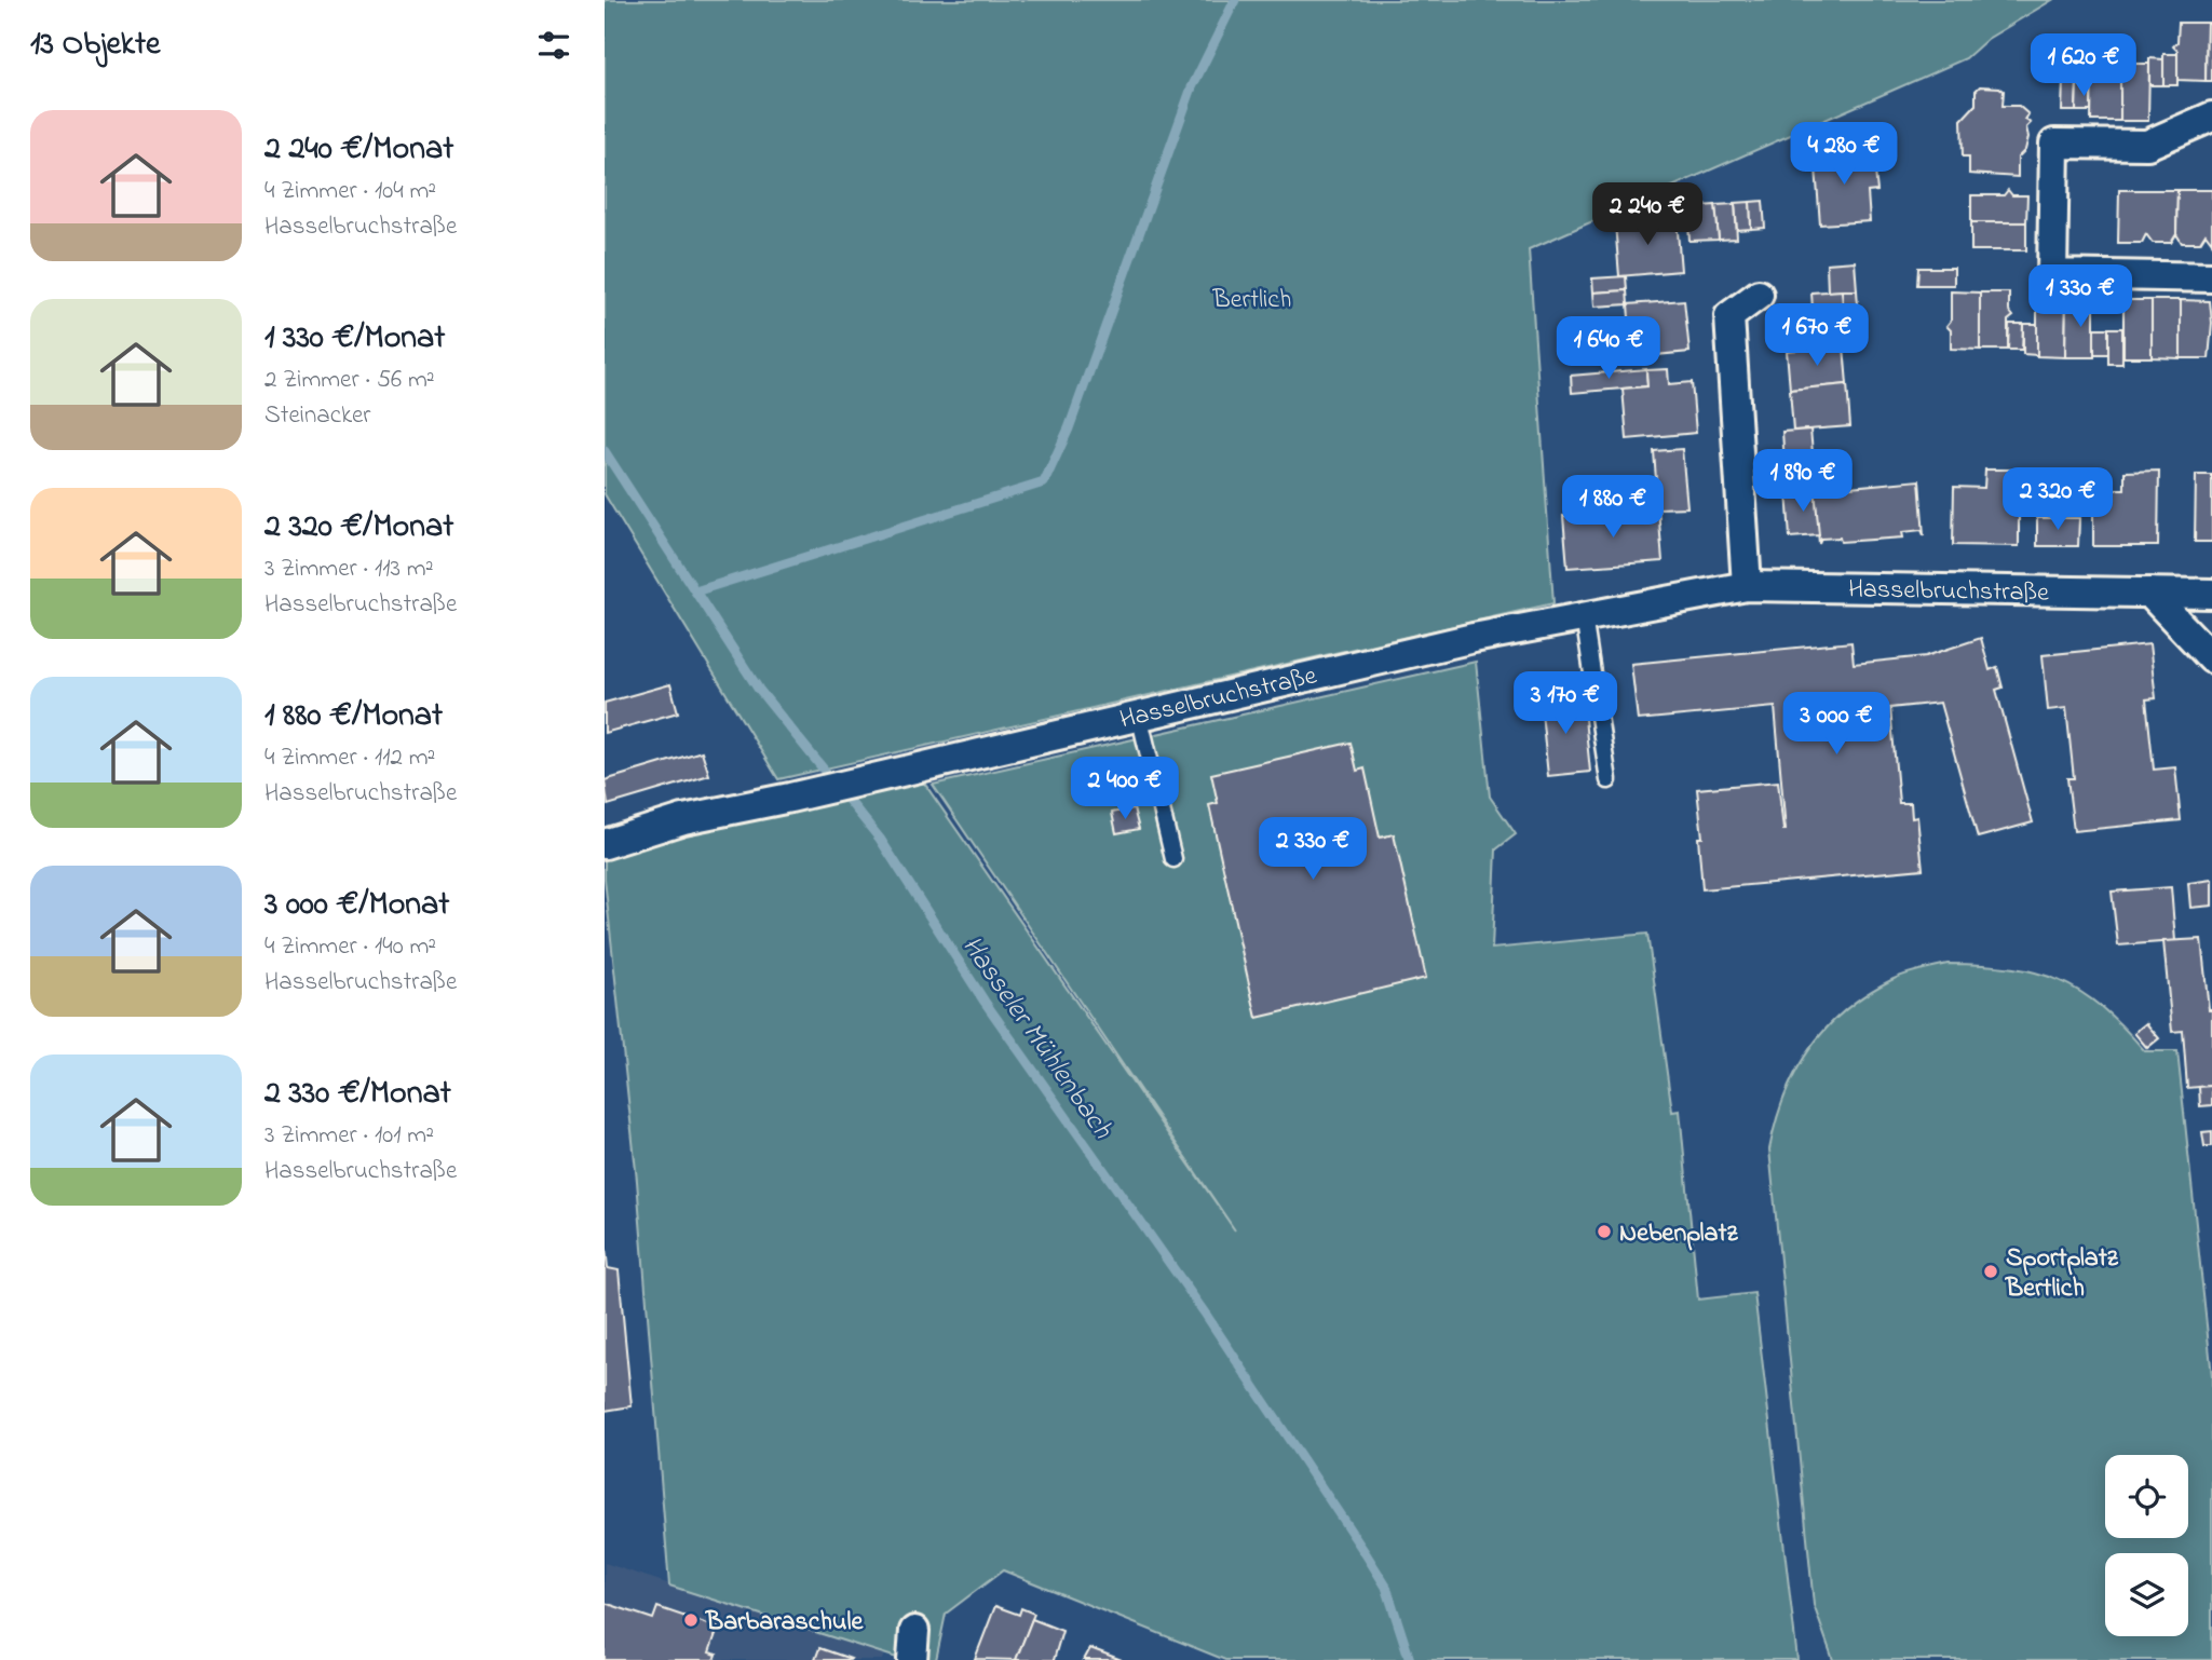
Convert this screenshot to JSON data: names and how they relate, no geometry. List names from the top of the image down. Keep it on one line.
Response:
{"streets":{"street":["Hasselbruchstraße"]},"water":["Hasseler Mühlenbach"],"parks":["Bertlich"],"places":["Nebenplatz","Sportplatz Bertlich","Barbaraschule"],"page":{"heading":"13 Objekte","price":["1 620 €","4 280 €","2 240 €","1 330 €","1 670 €","1 640 €","1 890 €","2 320 €","1 880 €","3 170 €","3 000 €","2 400 €","2 330 €"],"list":[{"name":"2 240 €/Monat","note":"4 Zimmer · 104 m² · Hasselbruchstraße"},{"name":"1 330 €/Monat","note":"2 Zimmer · 56 m² · Steinacker"},{"name":"2 320 €/Monat","note":"3 Zimmer · 113 m² · Hasselbruchstraße"},{"name":"1 880 €/Monat","note":"4 Zimmer · 112 m² · Hasselbruchstraße"},{"name":"3 000 €/Monat","note":"4 Zimmer · 140 m² · Hasselbruchstraße"},{"name":"2 330 €/Monat","note":"3 Zimmer · 101 m² · Hasselbruchstraße"}]}}
